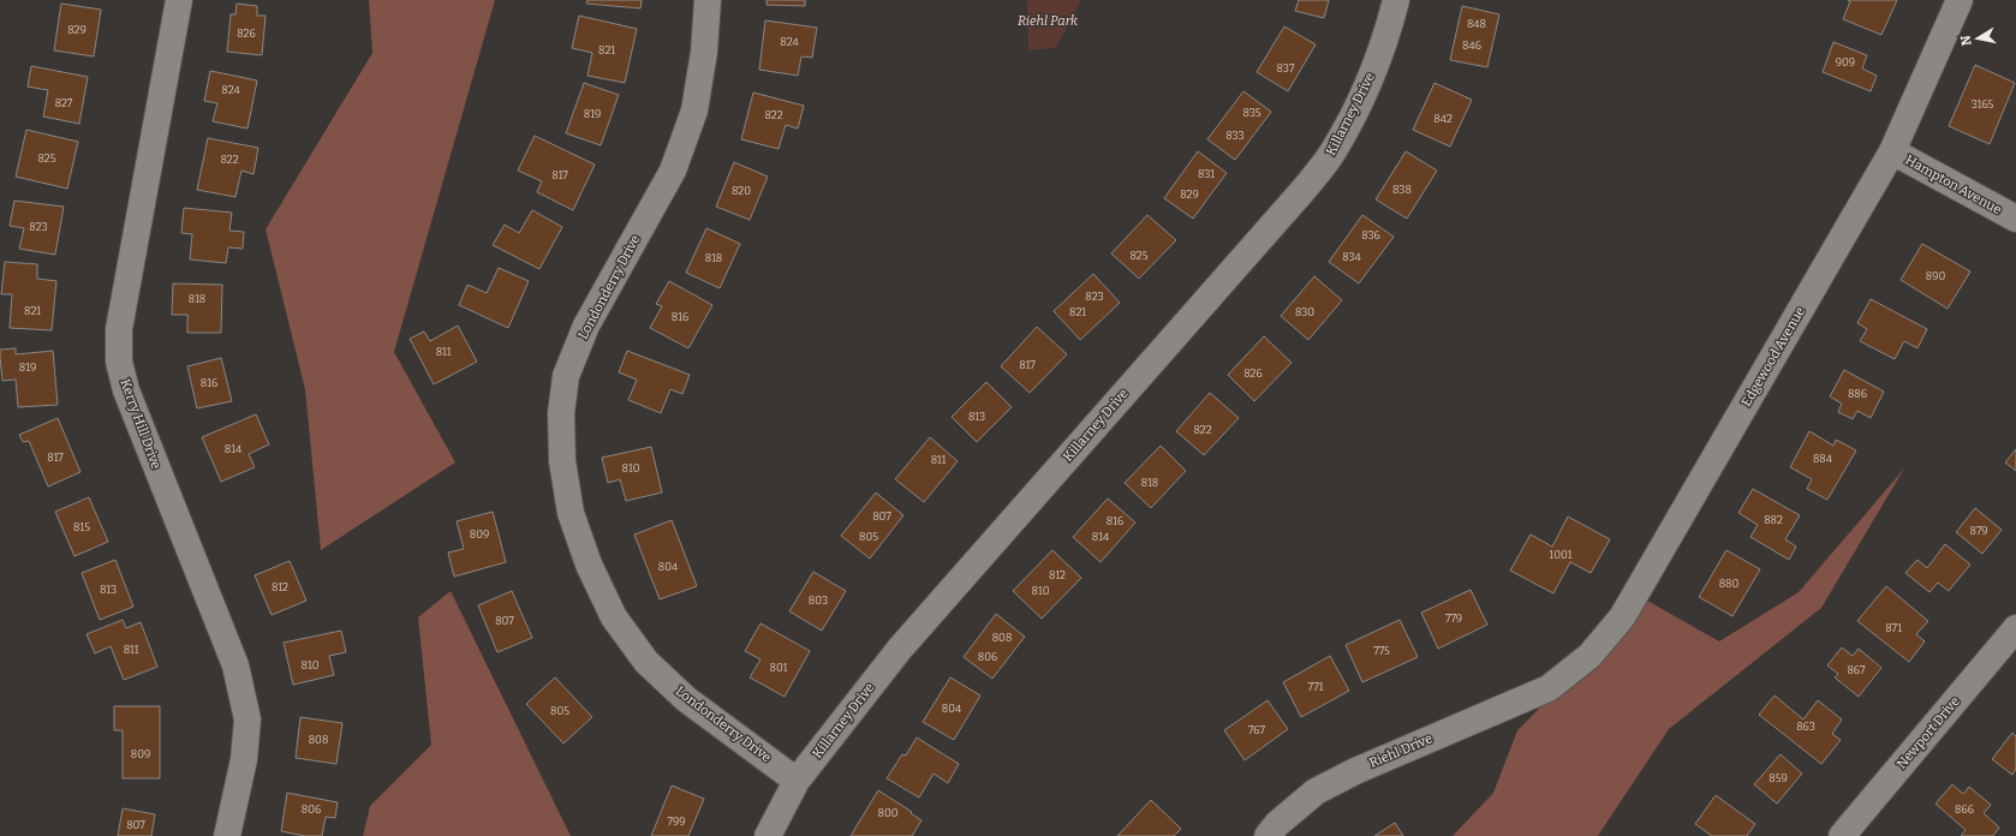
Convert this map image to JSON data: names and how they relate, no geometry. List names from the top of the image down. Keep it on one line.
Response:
{"streets":{"street":["Killarney Drive","Hampton Avenue","Londonderry Drive","Edgewood Avenue","Kerry Hill Drive","Newport Drive","Riehl Drive"]},"crossings":[["Killarney Drive","Londonderry Drive"],["Hampton Avenue","Edgewood Avenue"],["Edgewood Avenue","Riehl Drive"]],"parks":["Riehl Park"],"house_numbers":["848","829","826","824","846","821","909","837","824","827","3165","835","819","822","842","833","825","822","831","817","838","820","829","823","836","825","834","818","890","823","818","821","821","830","816","811","817","819","826","816","886","813","822","814","817","884","811","810","818","807","882","816","815","879","809","805","814","1001","804","812","880","812","813","810","803","779","807","871","808","811","775","806","810","801","867","771","804","805","863","767","808","809","859","806","866","800","799","807"],"north":"left"}
